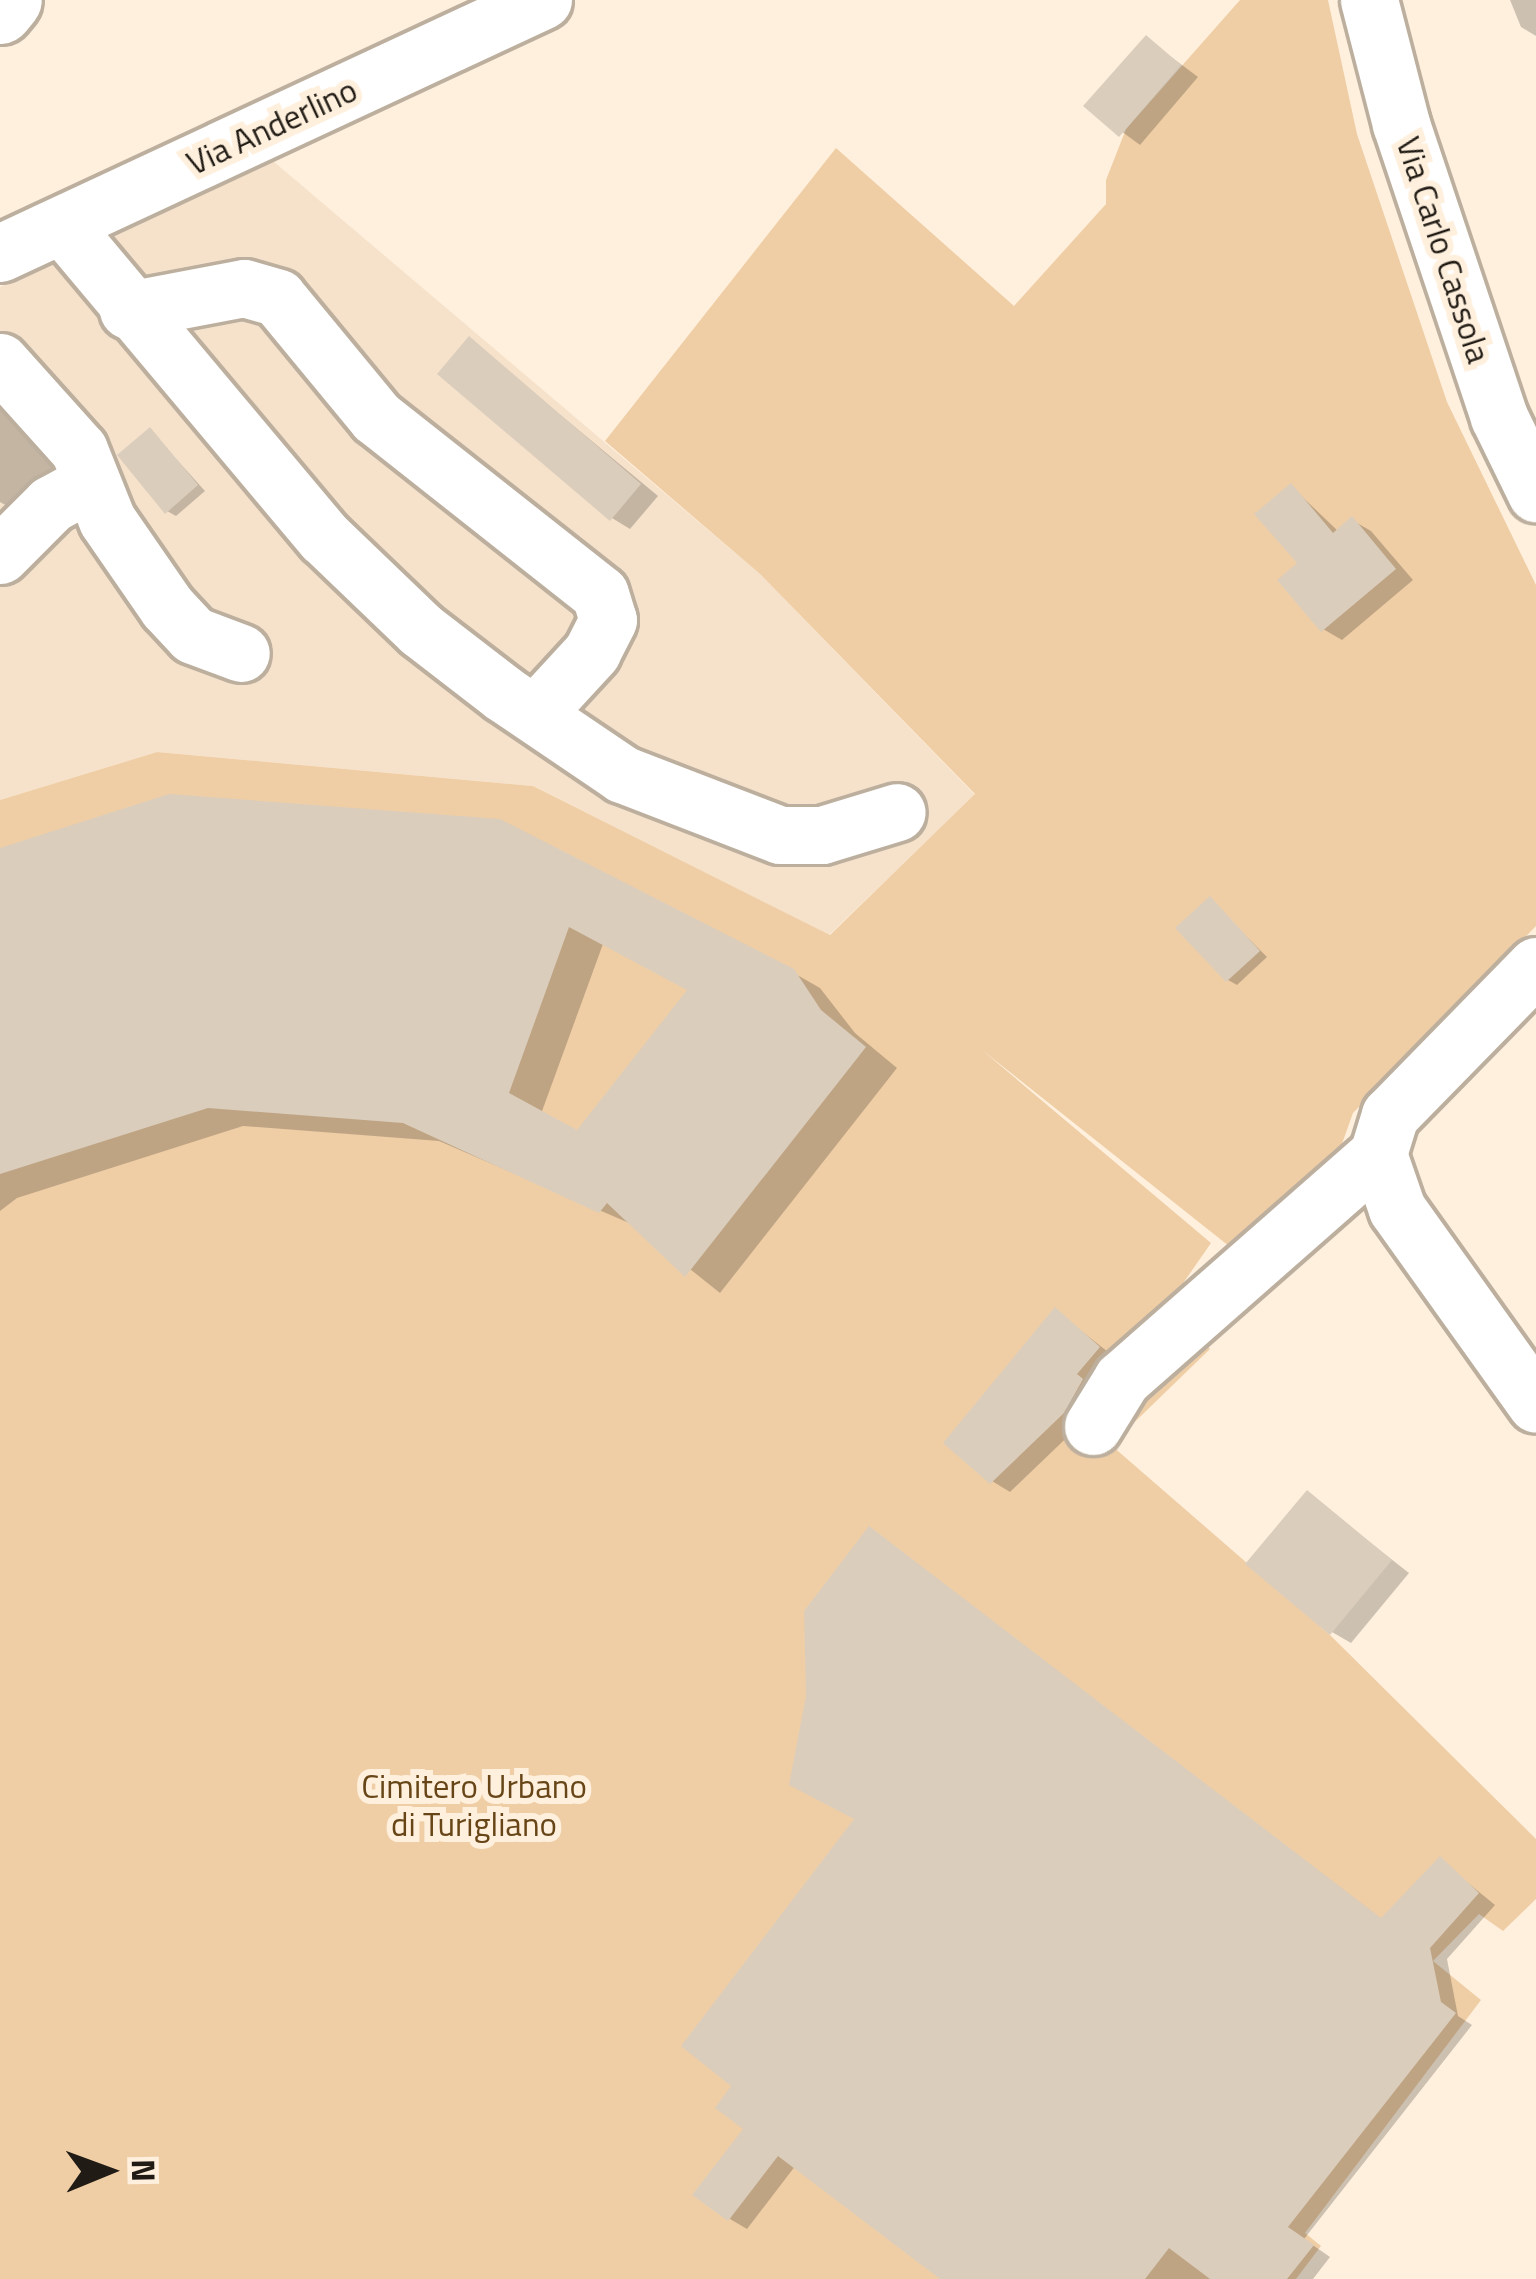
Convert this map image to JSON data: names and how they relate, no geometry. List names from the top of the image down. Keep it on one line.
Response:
{"streets":{"street":["Via Anderlino","Via Carlo Cassola"]},"parks":["Cimitero Urbano di Turigliano"],"north":"right"}
